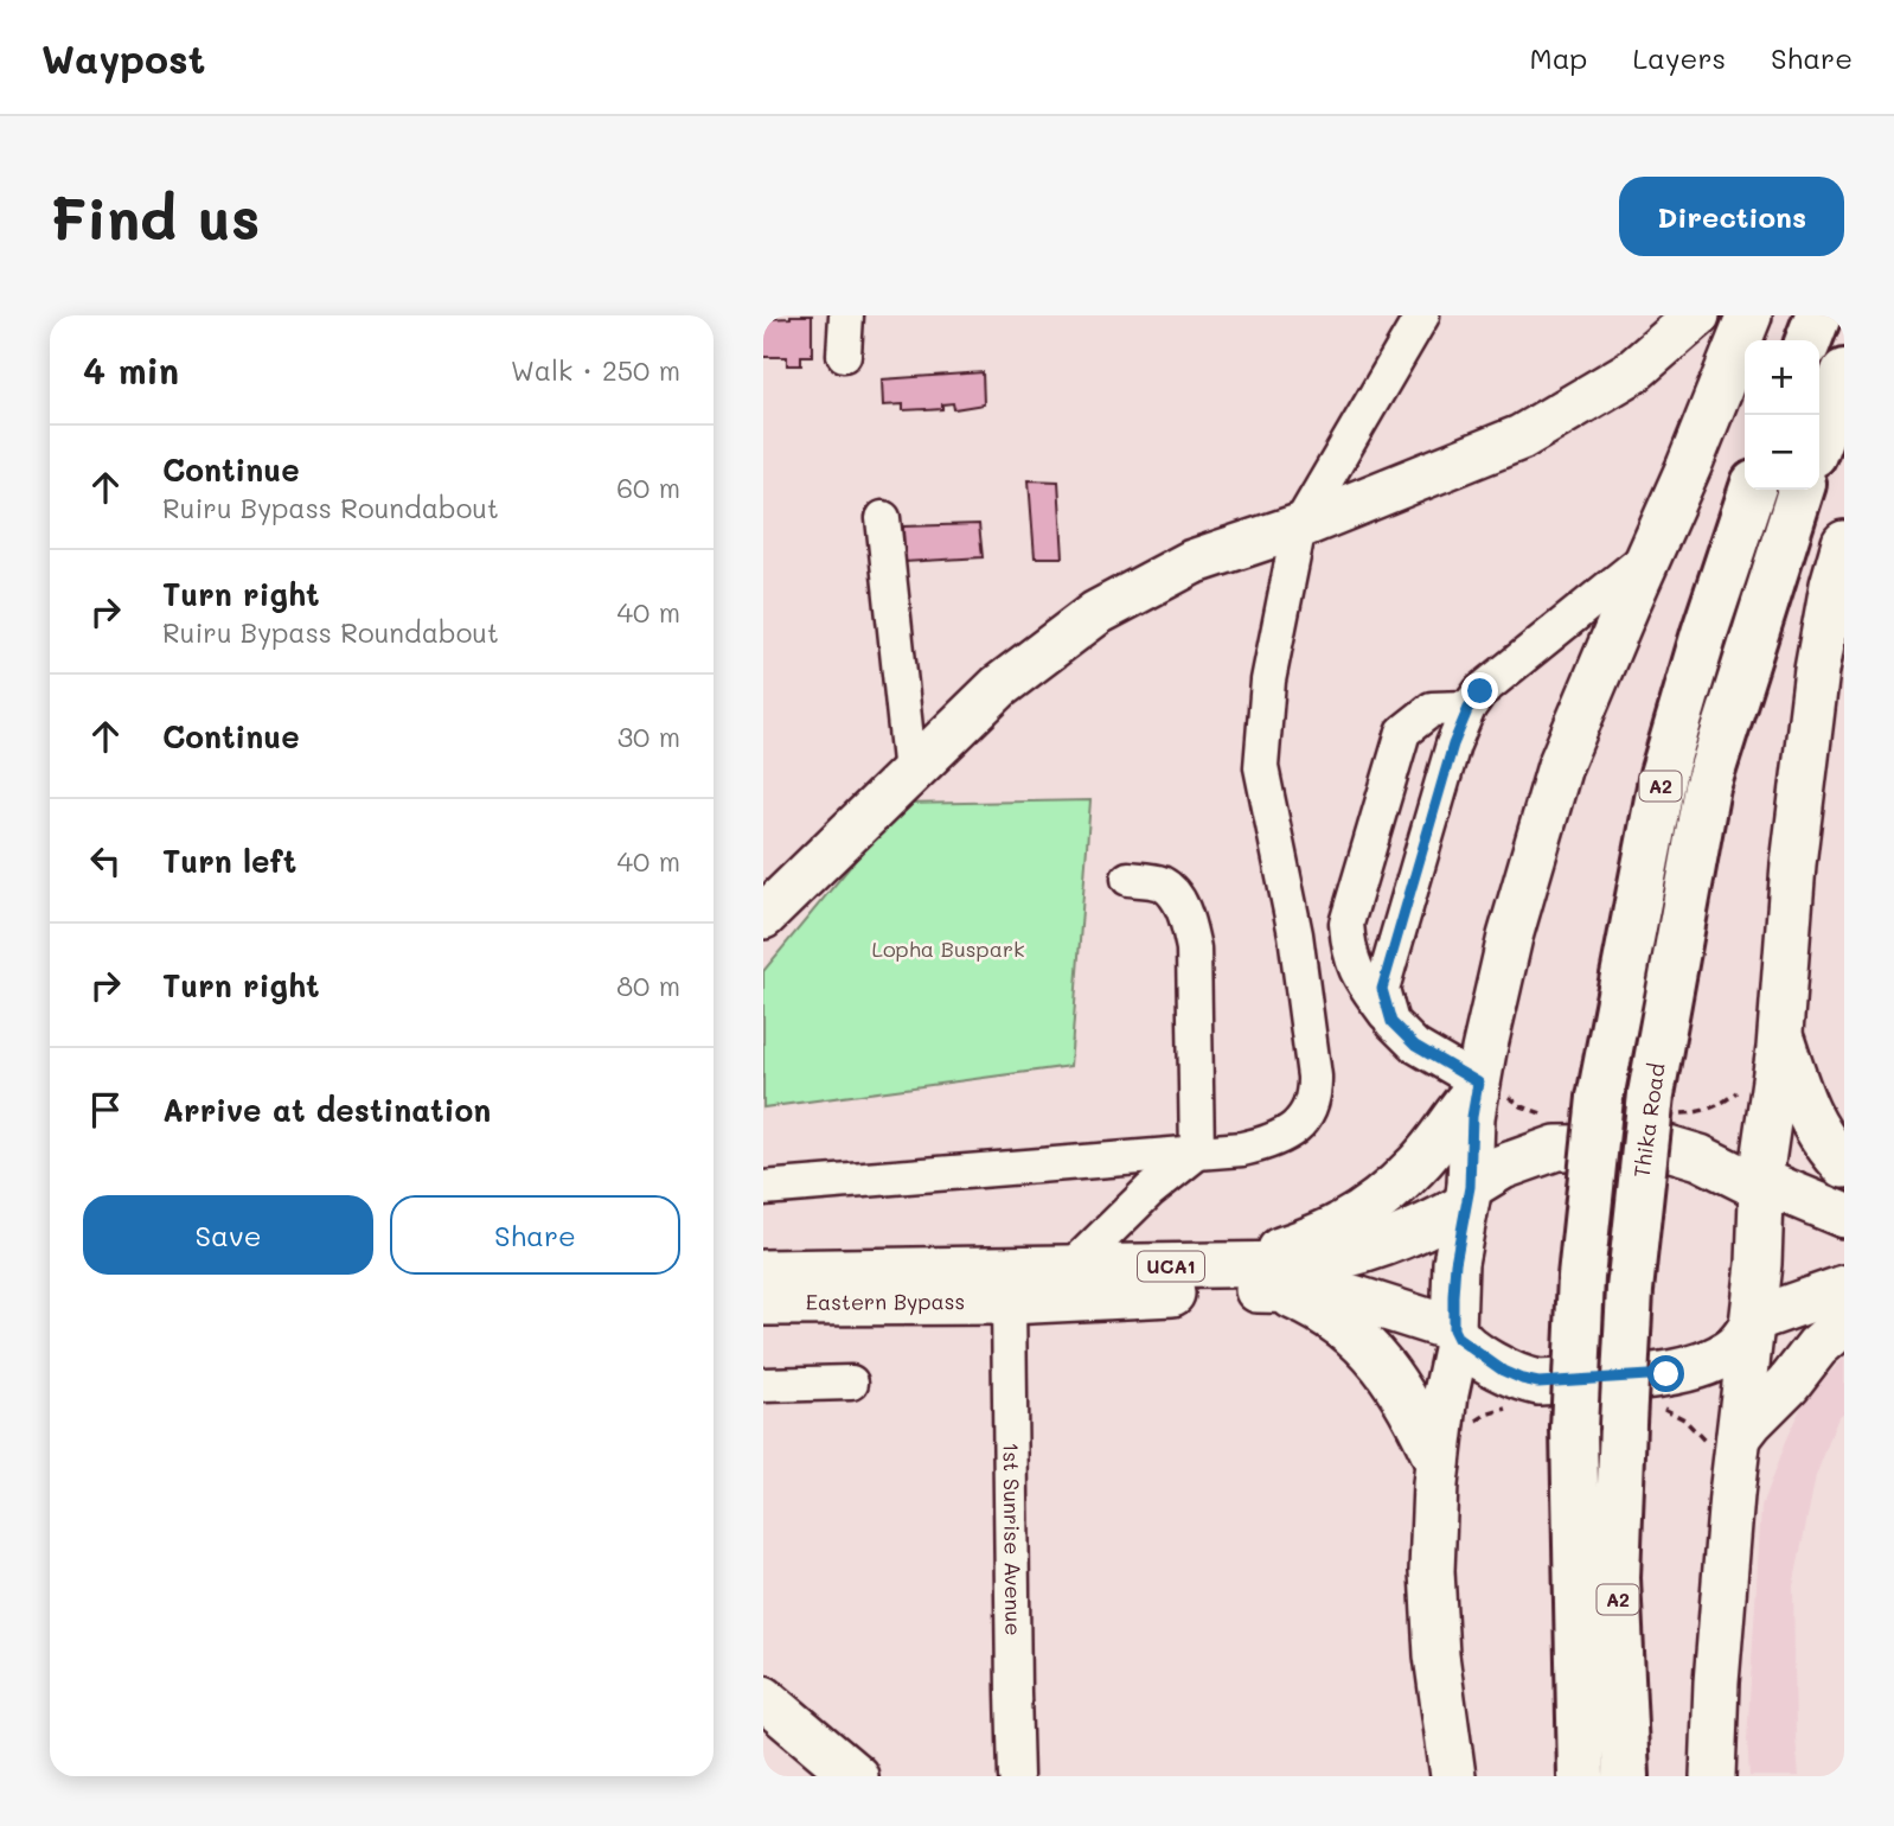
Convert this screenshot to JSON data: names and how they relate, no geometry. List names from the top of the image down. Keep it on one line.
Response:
{"streets":{"highway":["A2","Thika Road"],"main road":["UCA1","Eastern Bypass"],"street":["1st Sunrise Avenue"]},"crossings":[["UCA1","Eastern Bypass"],["UCA1","1st Sunrise Avenue"],["Eastern Bypass","1st Sunrise Avenue"]],"parks":["Lopha Buspark"],"page":{"header":"Waypost","nav":["Map","Layers","Share"],"buttons":["Directions",["Save","Share"]],"title":"Find us","heading":["4 min","Walk · 250 m"],"map_buttons":["+","−"],"list":[["Continue","Ruiru Bypass Roundabout","60 m"],["Turn right","Ruiru Bypass Roundabout","40 m"],["Continue","30 m"],["Turn left","40 m"],["Turn right","80 m"],"Arrive at destination"]}}
